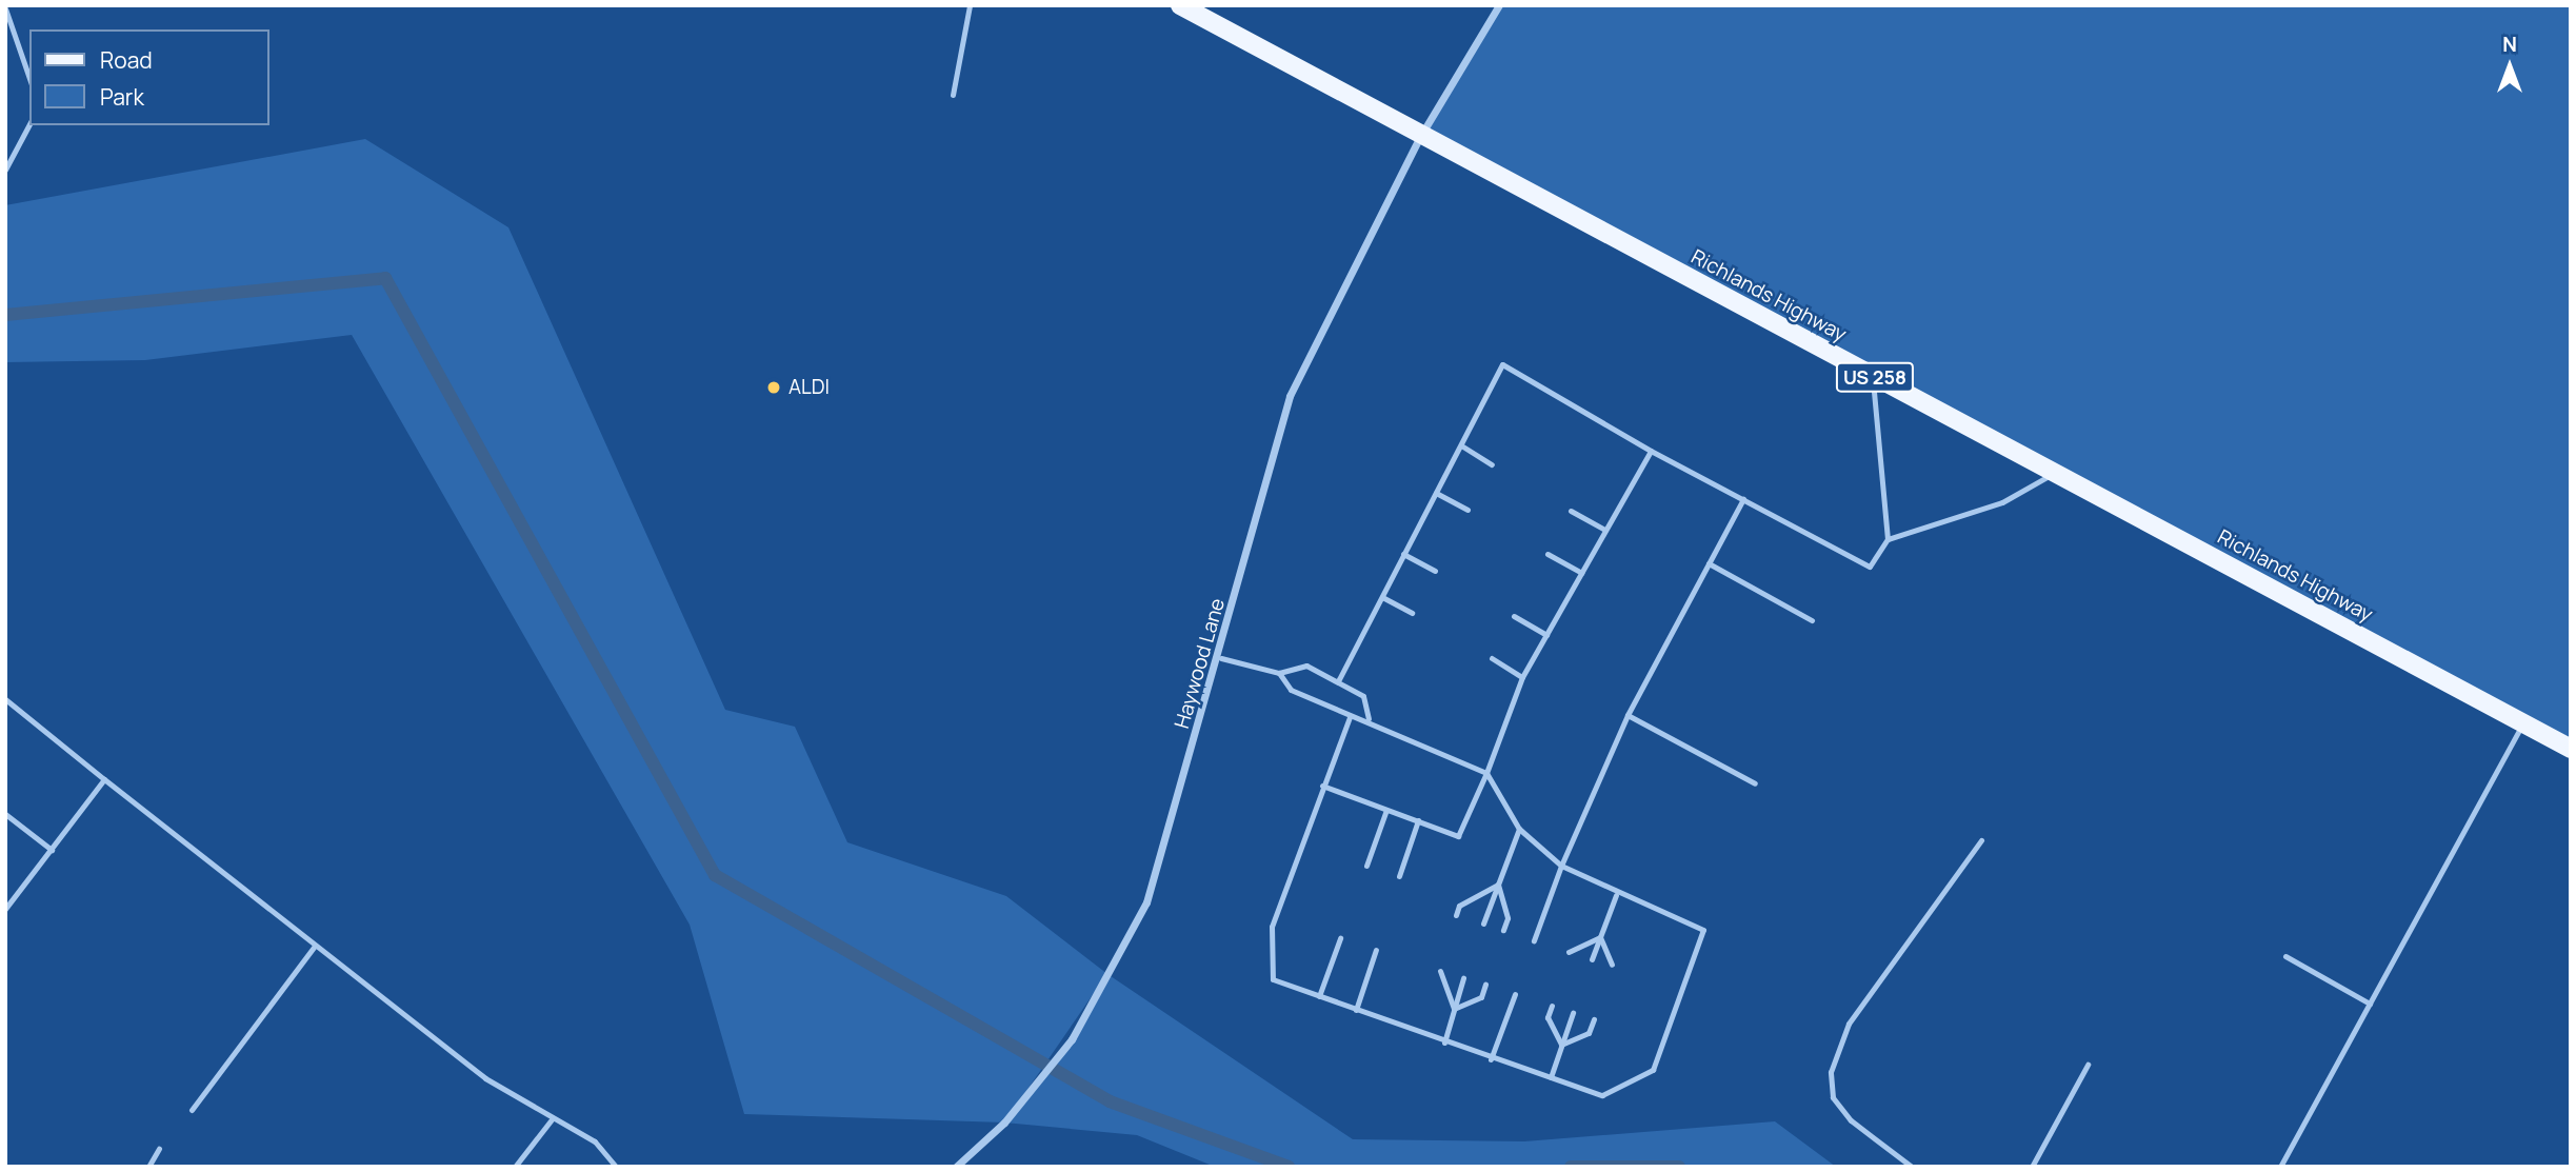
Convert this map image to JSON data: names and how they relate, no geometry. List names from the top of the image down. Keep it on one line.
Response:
{"streets":{"main road":["Richlands Highway","US 258"],"street":["Haywood Lane"]},"crossings":[["Richlands Highway","Haywood Lane"]],"places":["ALDI"],"legend":["Road","Park"],"north":"top"}
